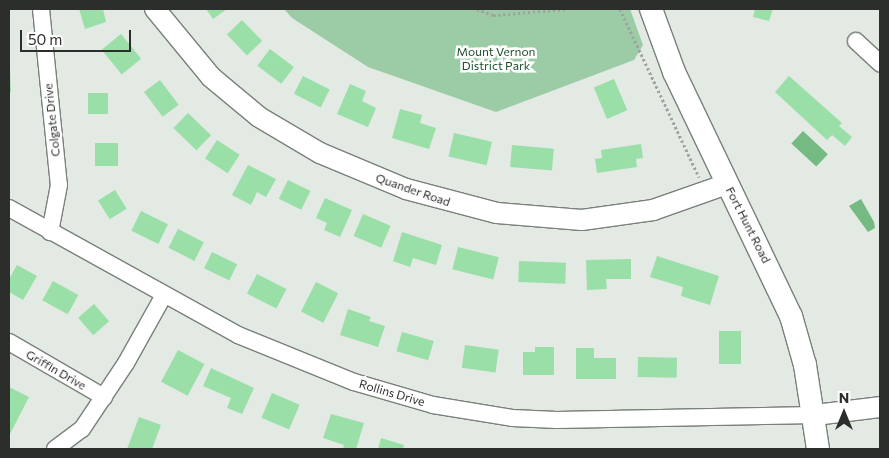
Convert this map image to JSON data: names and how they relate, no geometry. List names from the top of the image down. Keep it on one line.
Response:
{"streets":{"main road":["Fort Hunt Road"],"street":["Colgate Drive","Quander Road","Griffin Drive","Rollins Drive"]},"crossings":[["Colgate Drive","Rollins Drive"],["Quander Road","Fort Hunt Road"],["Fort Hunt Road","Rollins Drive"]],"parks":["Mount Vernon District Park"],"scale_bar":"50 m","north":"top"}
